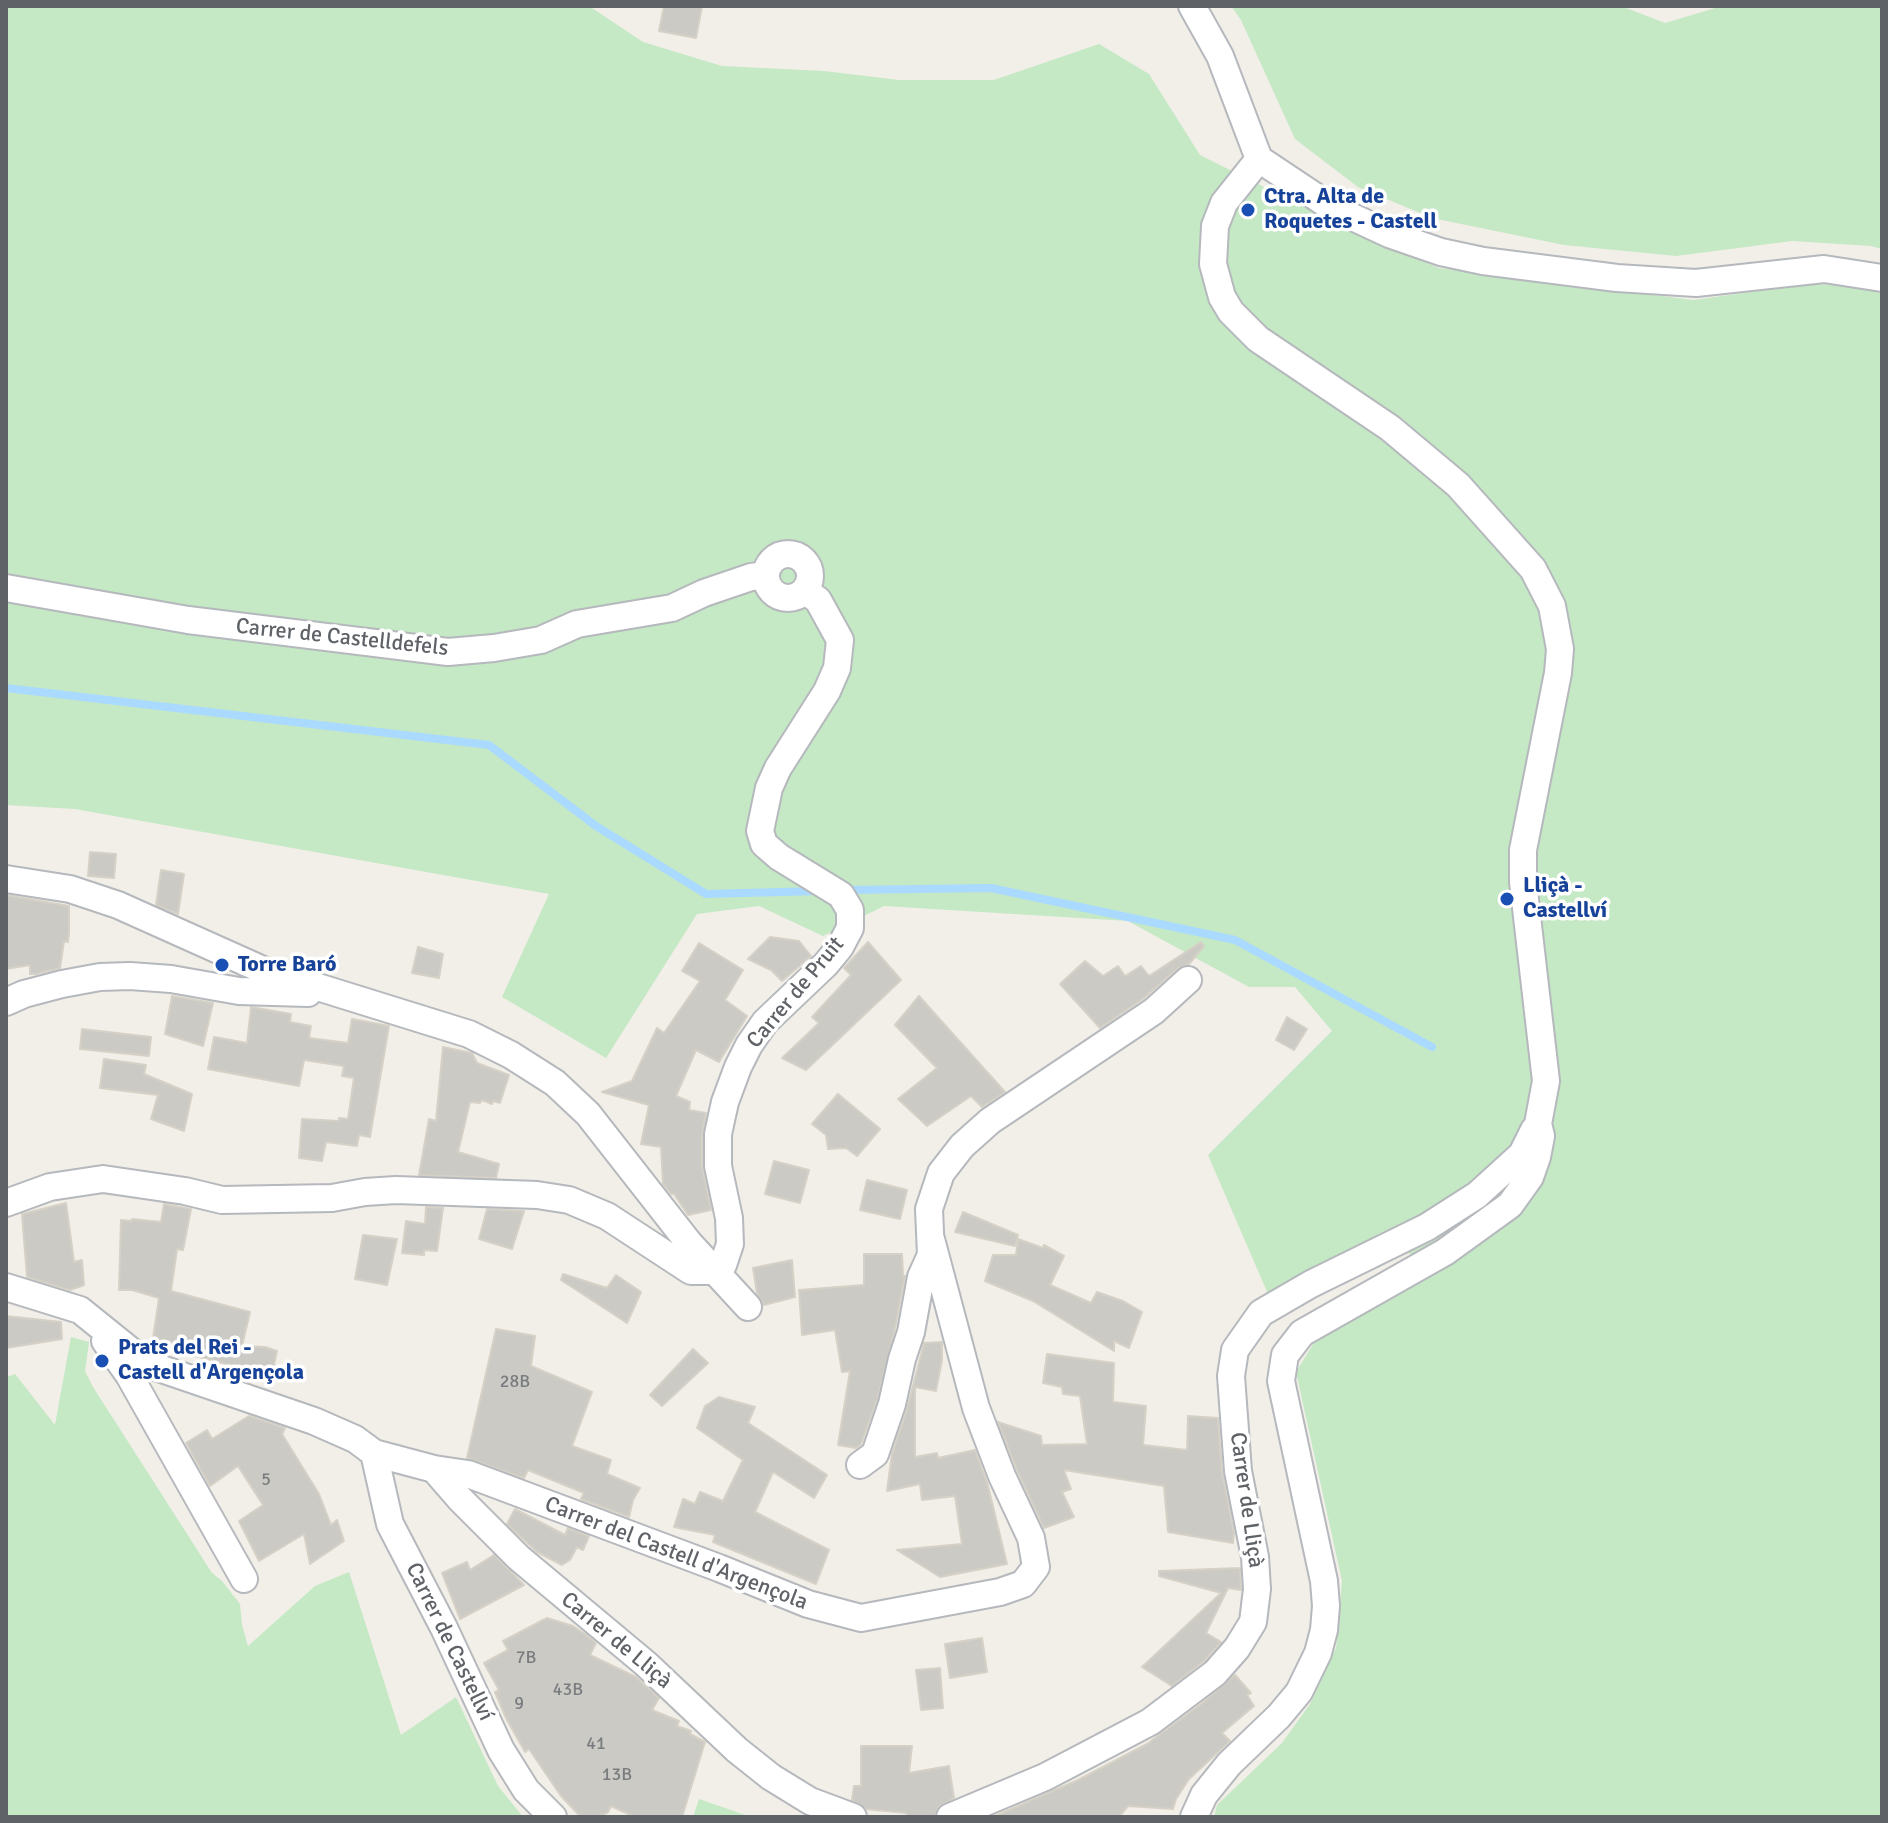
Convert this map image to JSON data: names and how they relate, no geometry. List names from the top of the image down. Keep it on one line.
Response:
{"streets":{"street":["Carrer de Castelldefels","Carrer de Pruit","Carrer de Lliçà","Carrer del Castell d'Argençola","Carrer de Castellví"]},"crossings":[["Carrer de Castelldefels","Carrer de Pruit"],["Carrer de Lliçà","Carrer del Castell d'Argençola"],["Carrer del Castell d'Argençola","Carrer de Castellví"]],"places":["Ctra. Alta de Roquetes - Castell","Lliçà - Castellví","Torre Baró","Prats del Rei - Castell d'Argençola"],"house_numbers":["28B","5","7B","43B","9","41","13B"]}
